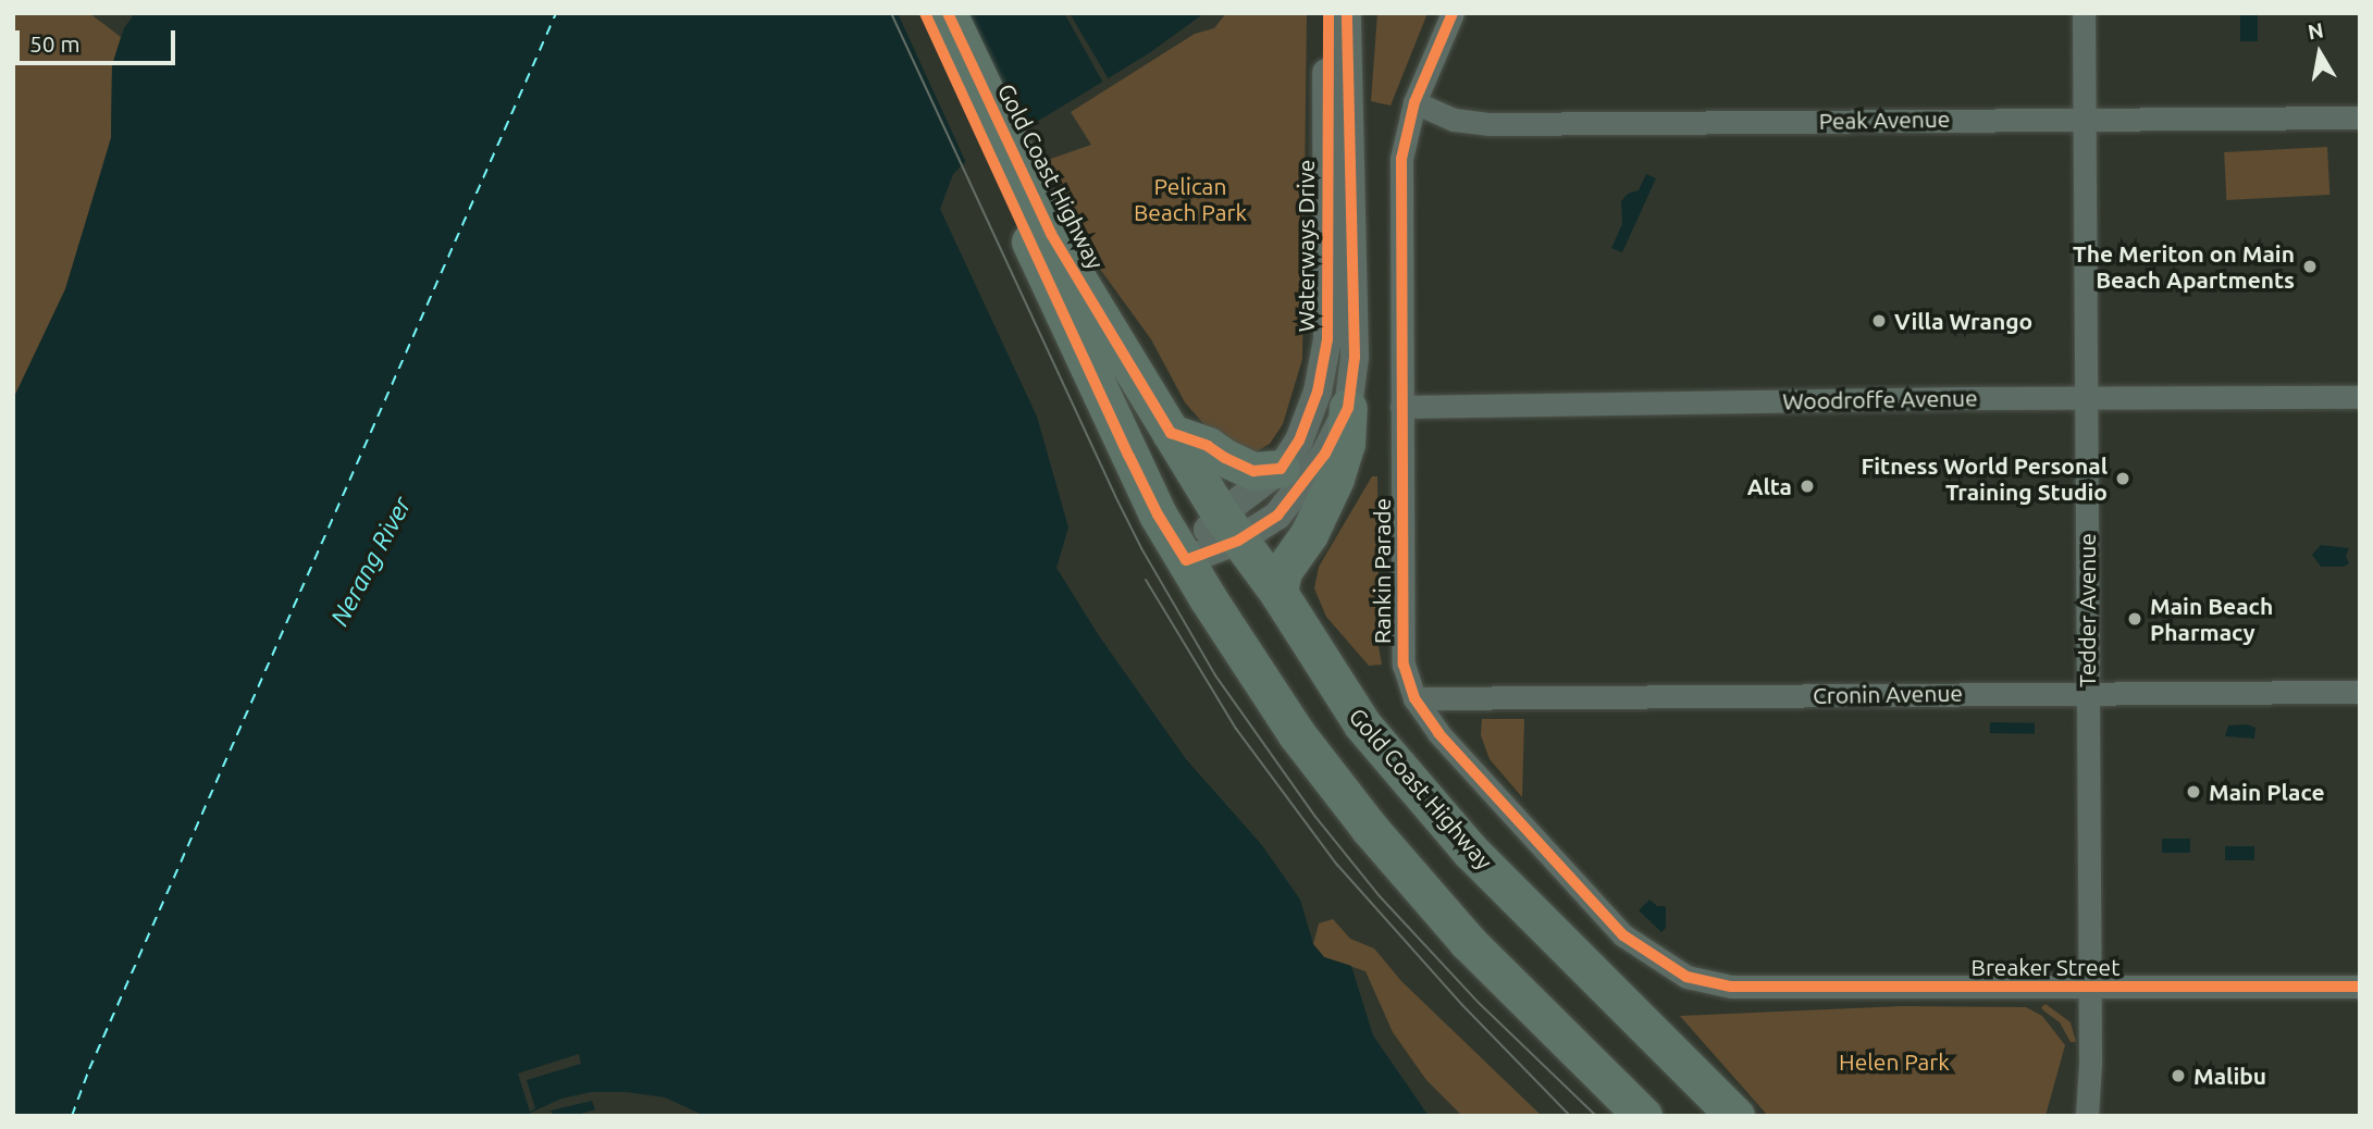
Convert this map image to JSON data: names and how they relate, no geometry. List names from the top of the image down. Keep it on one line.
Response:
{"streets":{"highway":["Gold Coast Highway"],"street":["Peak Avenue","Waterways Drive","Woodroffe Avenue","Rankin Parade","Tedder Avenue","Cronin Avenue","Breaker Street"]},"crossings":[["Peak Avenue","Rankin Parade"],["Peak Avenue","Tedder Avenue"],["Gold Coast Highway","Waterways Drive"],["Woodroffe Avenue","Rankin Parade"],["Woodroffe Avenue","Tedder Avenue"],["Rankin Parade","Cronin Avenue"],["Rankin Parade","Breaker Street"],["Tedder Avenue","Cronin Avenue"],["Tedder Avenue","Breaker Street"]],"water":["Nerang River"],"parks":["Pelican Beach Park","Helen Park"],"places":["The Meriton on Main Beach Apartments","Villa Wrango","Fitness World Personal Training Studio","Alta","Main Beach Pharmacy","Main Place","Malibu"],"scale_bar":"50 m","north":"top"}
